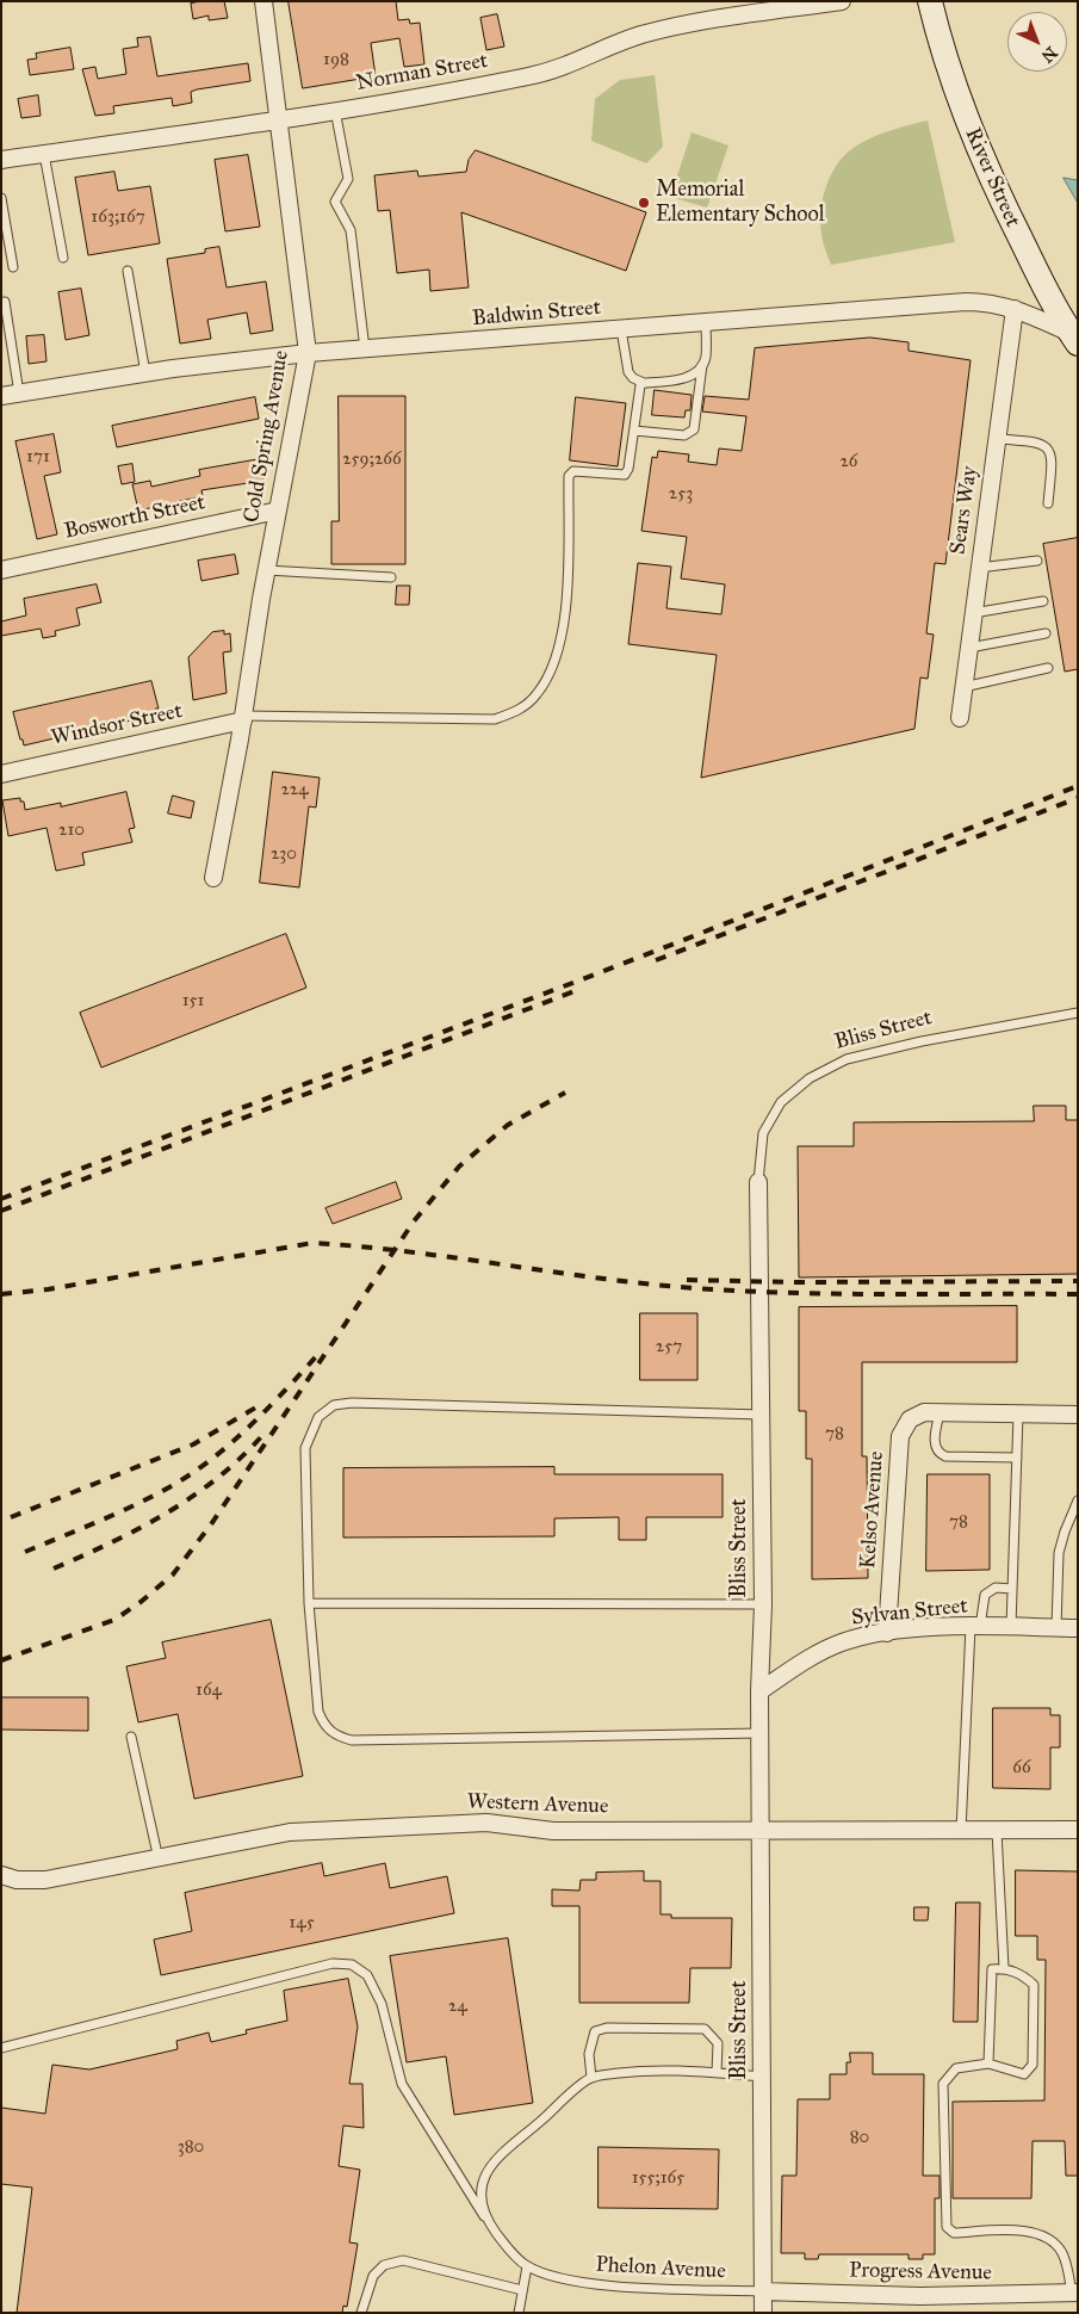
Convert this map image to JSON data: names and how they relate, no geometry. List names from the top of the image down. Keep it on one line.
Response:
{"streets":{"main road":["River Street"],"street":["Norman Street","Baldwin Street","Cold Spring Avenue","Sears Way","Bosworth Street","Windsor Street","Bliss Street","Kelso Avenue","Sylvan Street","Western Avenue","Progress Avenue"],"lane":["Phelon Avenue"]},"crossings":[["Norman Street","Cold Spring Avenue"],["River Street","Baldwin Street"],["Baldwin Street","Cold Spring Avenue"],["Baldwin Street","Sears Way"],["Cold Spring Avenue","Bosworth Street"],["Cold Spring Avenue","Windsor Street"],["Bliss Street","Sylvan Street"],["Bliss Street","Western Avenue"],["Bliss Street","Phelon Avenue"],["Bliss Street","Progress Avenue"],["Kelso Avenue","Sylvan Street"],["Phelon Avenue","Progress Avenue"]],"places":["Memorial Elementary School"],"house_numbers":["198","163;167","171","259;266","26","253","224","210","230","151","257","78","78","164","66","145","24","80","380","155;165"],"north":"bottom right"}
